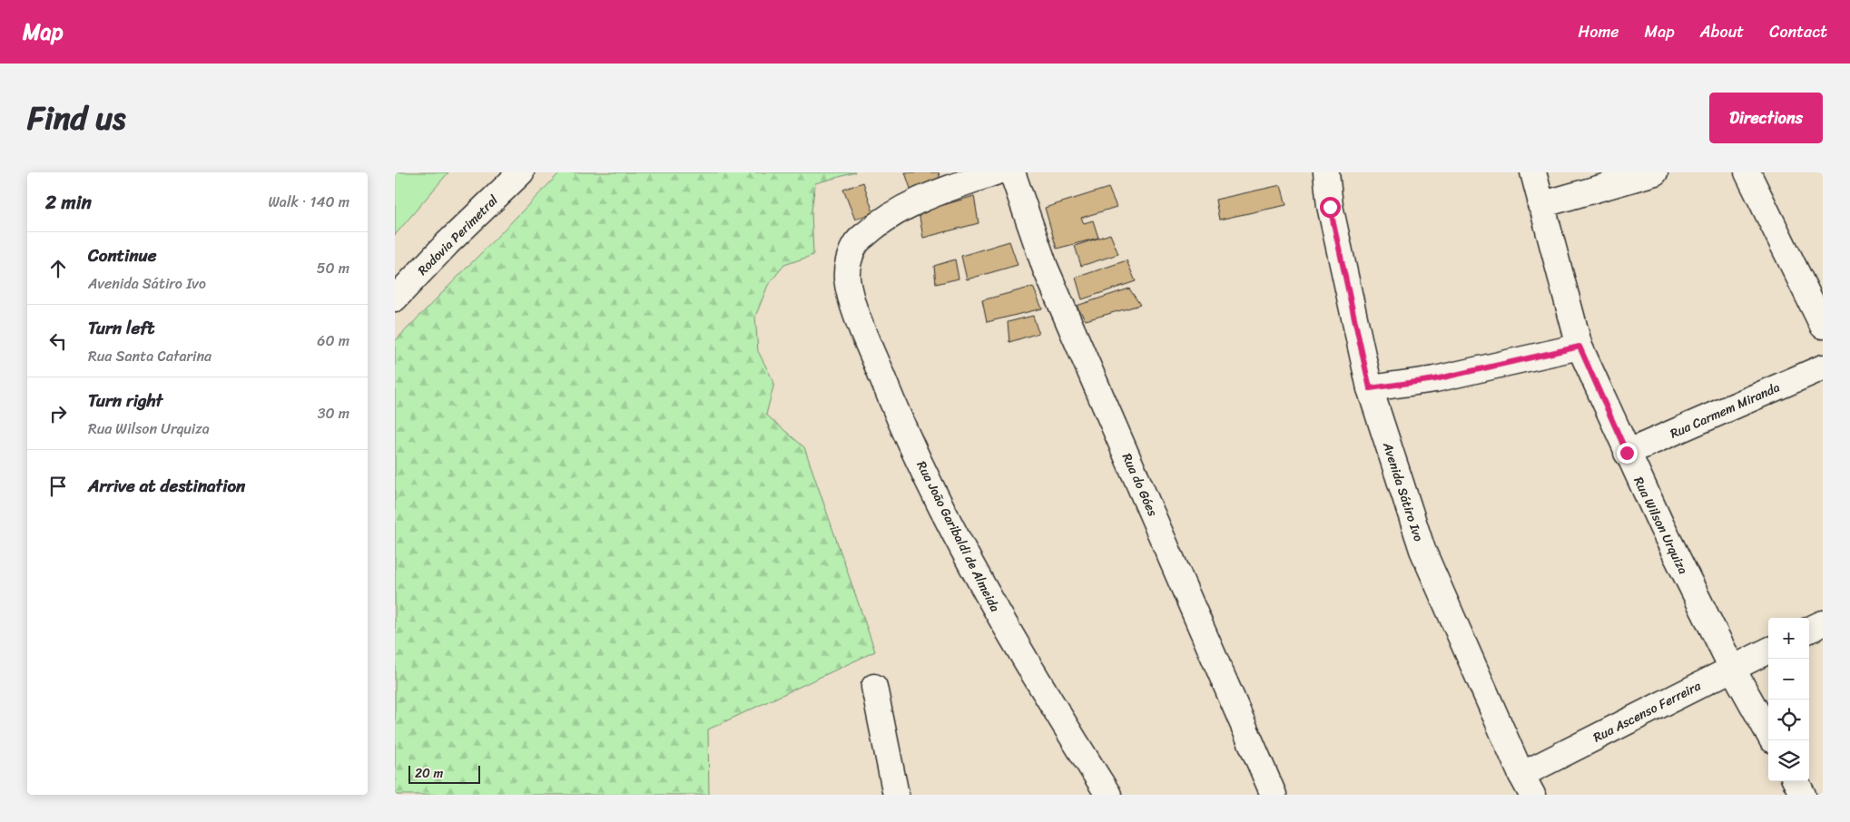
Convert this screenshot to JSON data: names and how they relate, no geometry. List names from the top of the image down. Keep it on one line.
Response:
{"streets":{"street":["Rodovia Perimetral","Rua Carmem Miranda","Rua do Góes","Avenida Sátiro Ivo","Rua Wilson Urquiza","Rua João Garibaldi de Almeida","Rua Ascenso Ferreira"]},"crossings":[["Rua Carmem Miranda","Rua Wilson Urquiza"],["Avenida Sátiro Ivo","Rua Ascenso Ferreira"],["Rua Wilson Urquiza","Rua Ascenso Ferreira"]],"scale_bar":"20 m","page":{"header":"Map","nav":["Home","Map","About","Contact"],"title":"Find us","buttons":"Directions","heading":["2 min","Walk · 140 m"],"list":[["Continue","Avenida Sátiro Ivo","50 m"],["Turn left","Rua Santa Catarina","60 m"],["Turn right","Rua Wilson Urquiza","30 m"],"Arrive at destination"],"map_buttons":["+","−"],"scale":"20 m"}}
